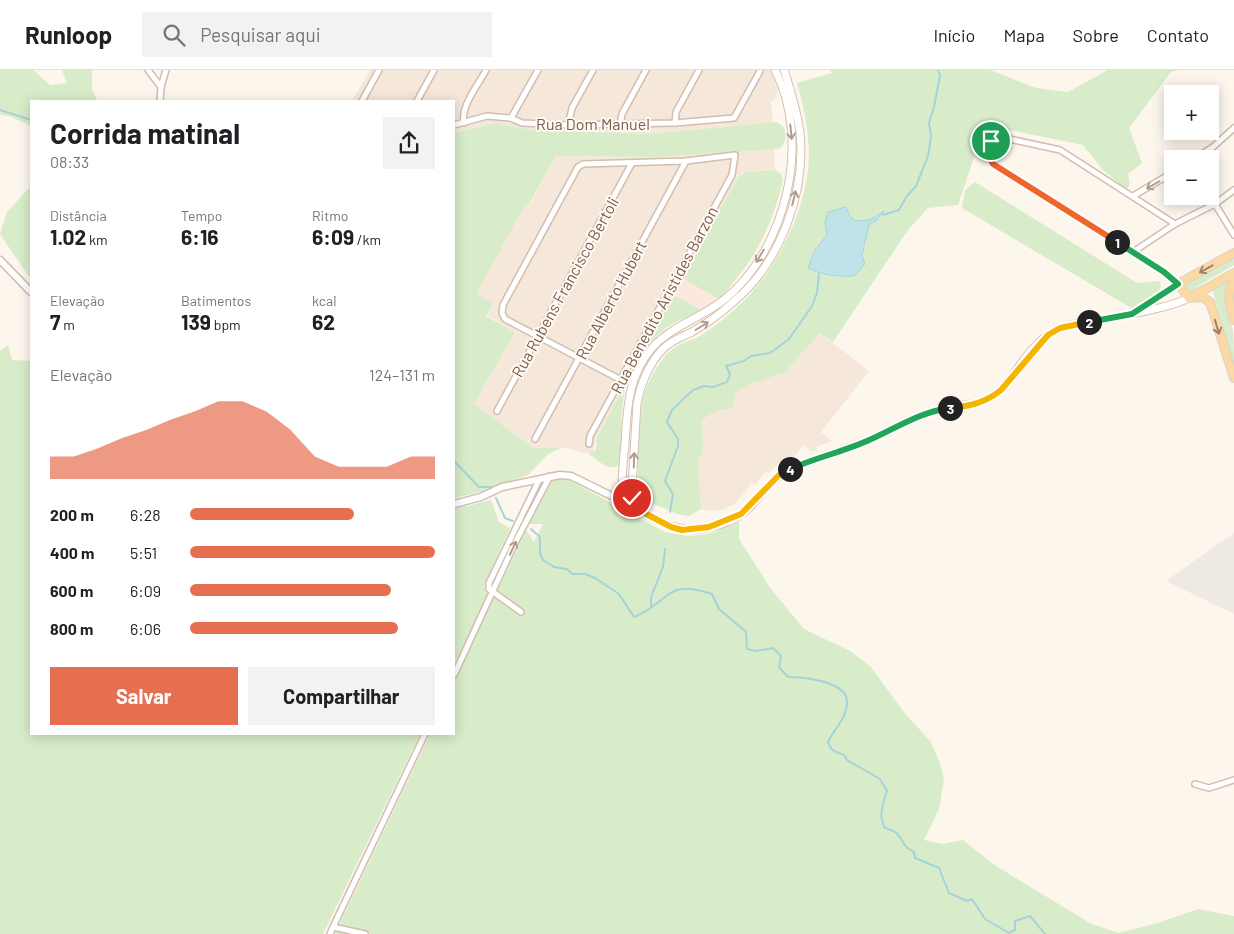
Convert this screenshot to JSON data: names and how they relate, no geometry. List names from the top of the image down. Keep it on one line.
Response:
{"streets":{"street":["Rua Dom Manuel","Rua Rubens Francisco Bertoli","Rua Alberto Hubert","Rua Benedito Aristides Barzon"]},"crossings":[["Rua Alberto Hubert","Rua Benedito Aristides Barzon"]],"page":{"header":"Runloop","search":"Pesquisar aqui","nav":["Início","Mapa","Sobre","Contato"],"map_buttons":["+","−"],"heading":["Corrida matinal","08:33"],"stats":[["Distância","1.02 km"],["Tempo","6:16"],["Ritmo","6:09 /km"],["Elevação","7 m"],["Batimentos","139 bpm"],["kcal","62"]],"pins":["1","2","3","4"],"chart":["Elevação","124–131 m"],"list":[{"name":"200 m","note":"6:28"},{"name":"400 m","note":"5:51"},{"name":"600 m","note":"6:09"},{"name":"800 m","note":"6:06"}],"buttons":["Salvar","Compartilhar"]}}
